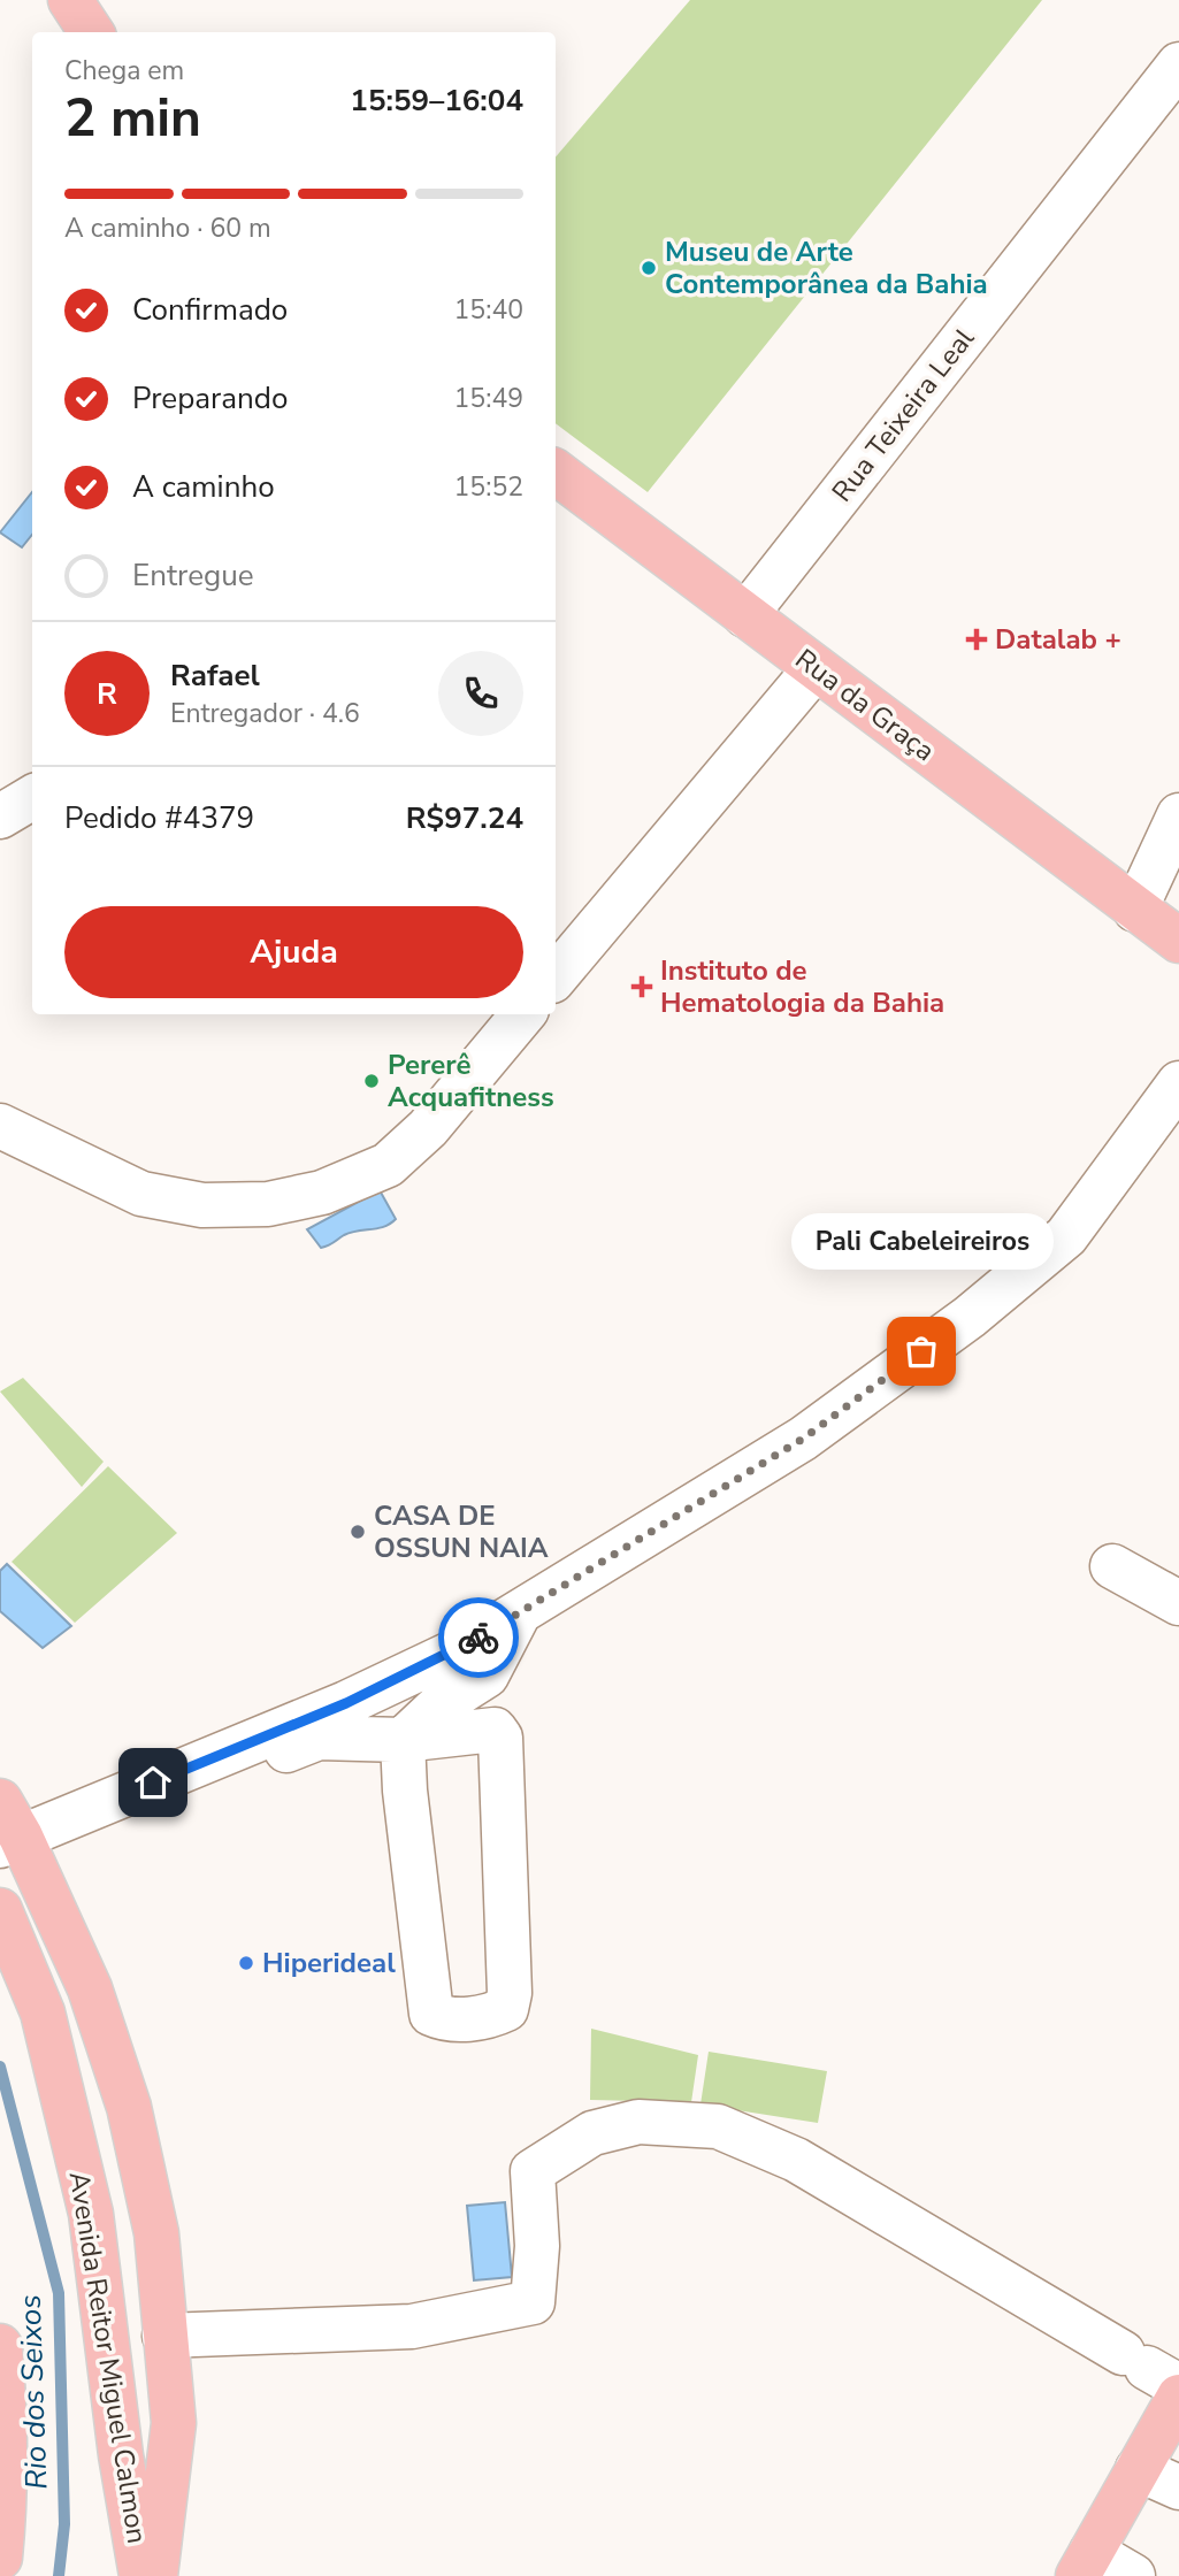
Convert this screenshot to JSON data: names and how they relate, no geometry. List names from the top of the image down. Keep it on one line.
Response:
{"streets":{"main road":["Rua da Graça","Avenida Reitor Miguel Calmon"],"street":["Rua Teixeira Leal"]},"crossings":[["Rua Teixeira Leal","Rua da Graça"]],"water":["Rio dos Seixos"],"places":{"other":["Museu de Arte Contemporânea da Bahia","Pererê Acquafitness","Pali Cabeleireiros","CASA DE OSSUN NAIA","Hiperideal"],"health":["Datalab +","Instituto de Hematologia da Bahia"]},"page":{"heading":["2 min","Chega em","15:59–16:04"],"panel":["Rafael","Entregador · 4.6","Pedido #4379","R$97.24"],"bar":"A caminho · 60 m","list":[["Confirmado","15:40"],["Preparando","15:49"],["A caminho","15:52"],"Entregue"],"round":"R","buttons":"Ajuda","bubble":"Pali Cabeleireiros"}}
